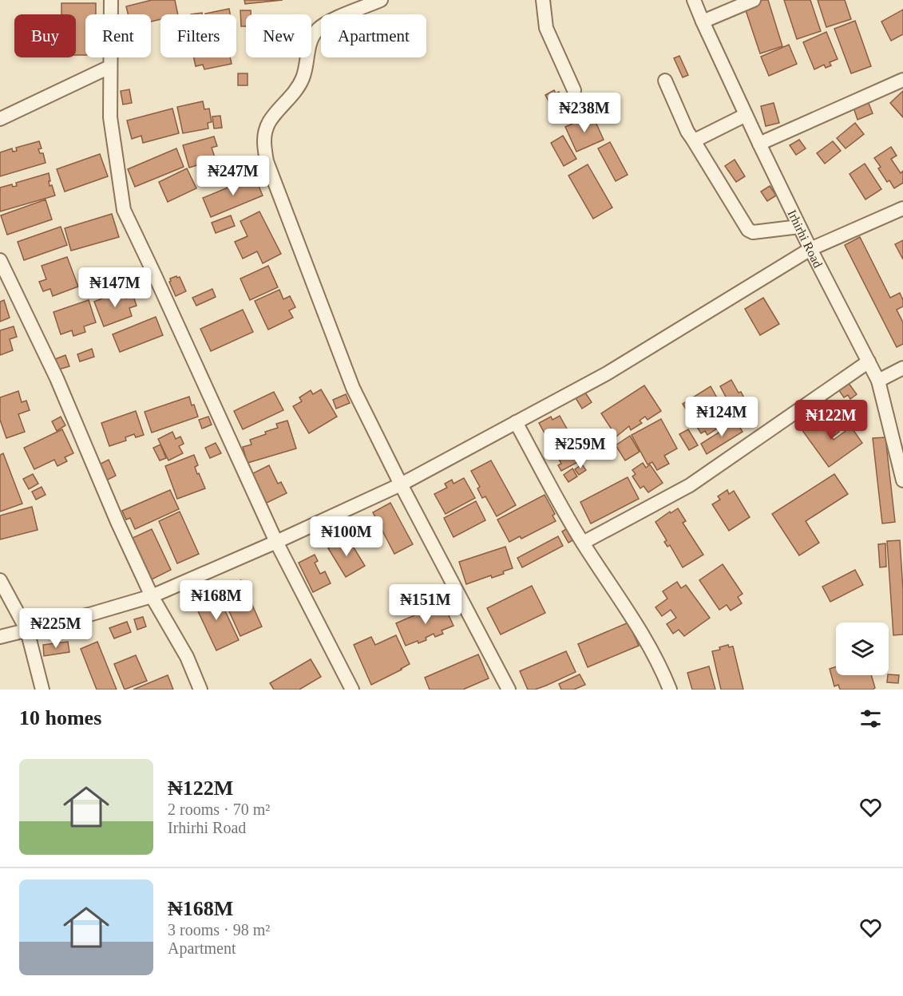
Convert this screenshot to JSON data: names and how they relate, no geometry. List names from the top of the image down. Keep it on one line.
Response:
{"streets":{"street":["Irhirhi Road"]},"page":{"chip":["Buy","Rent","Filters","New","Apartment"],"price":["₦238M","₦247M","₦147M","₦124M","₦122M","₦259M","₦100M","₦168M","₦151M","₦225M"],"heading":"10 homes","list":[{"name":"₦122M","note":"2 rooms · 70 m² · Irhirhi Road"},{"name":"₦168M","note":"3 rooms · 98 m² · Apartment"}]}}
